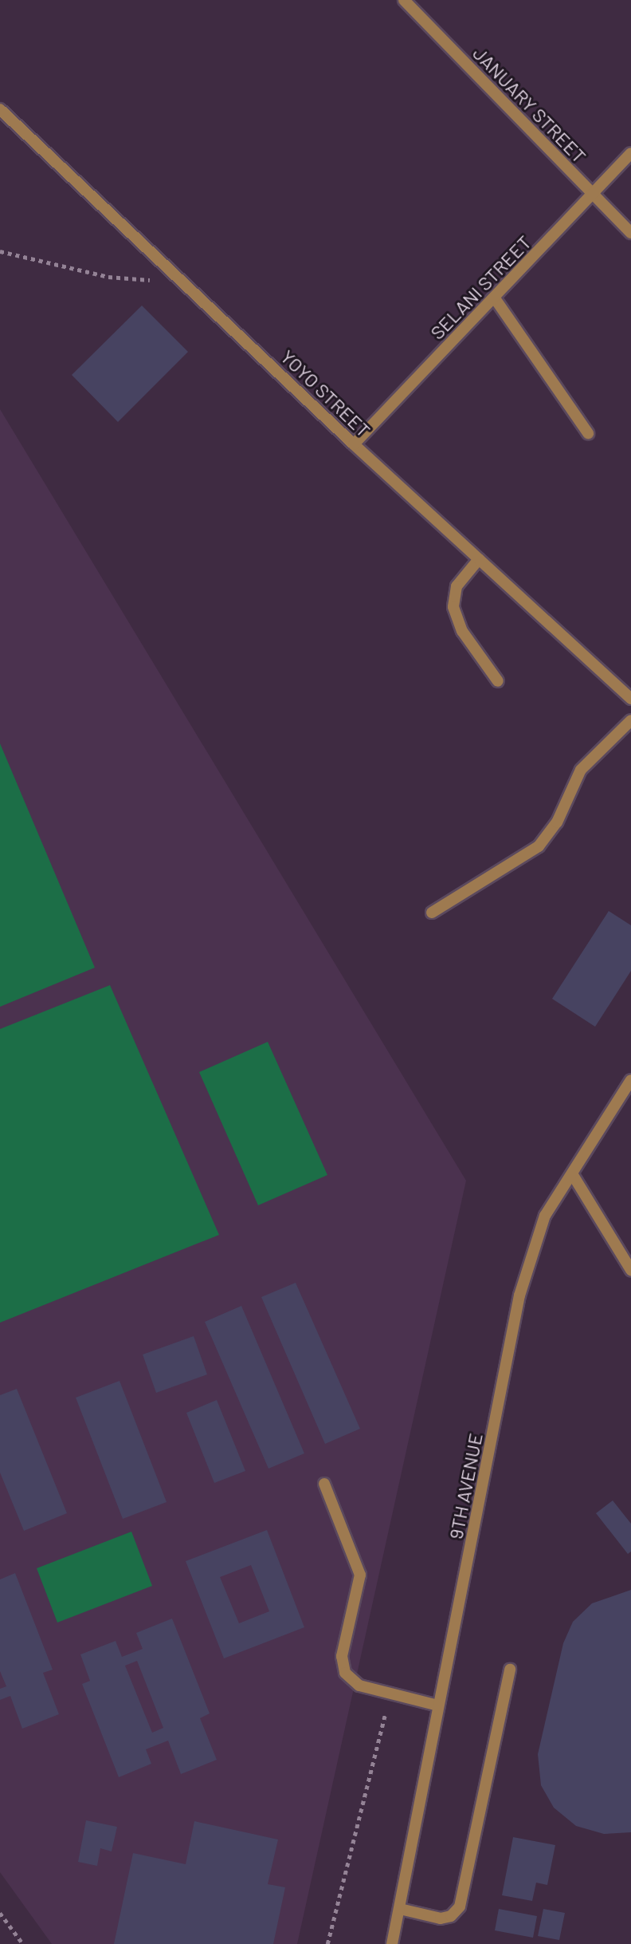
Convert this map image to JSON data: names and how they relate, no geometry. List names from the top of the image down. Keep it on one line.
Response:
{"streets":{"street":["JANUARY STREET","SELANI STREET","YOYO STREET","9TH AVENUE"]},"crossings":[["JANUARY STREET","SELANI STREET"],["SELANI STREET","YOYO STREET"]]}
